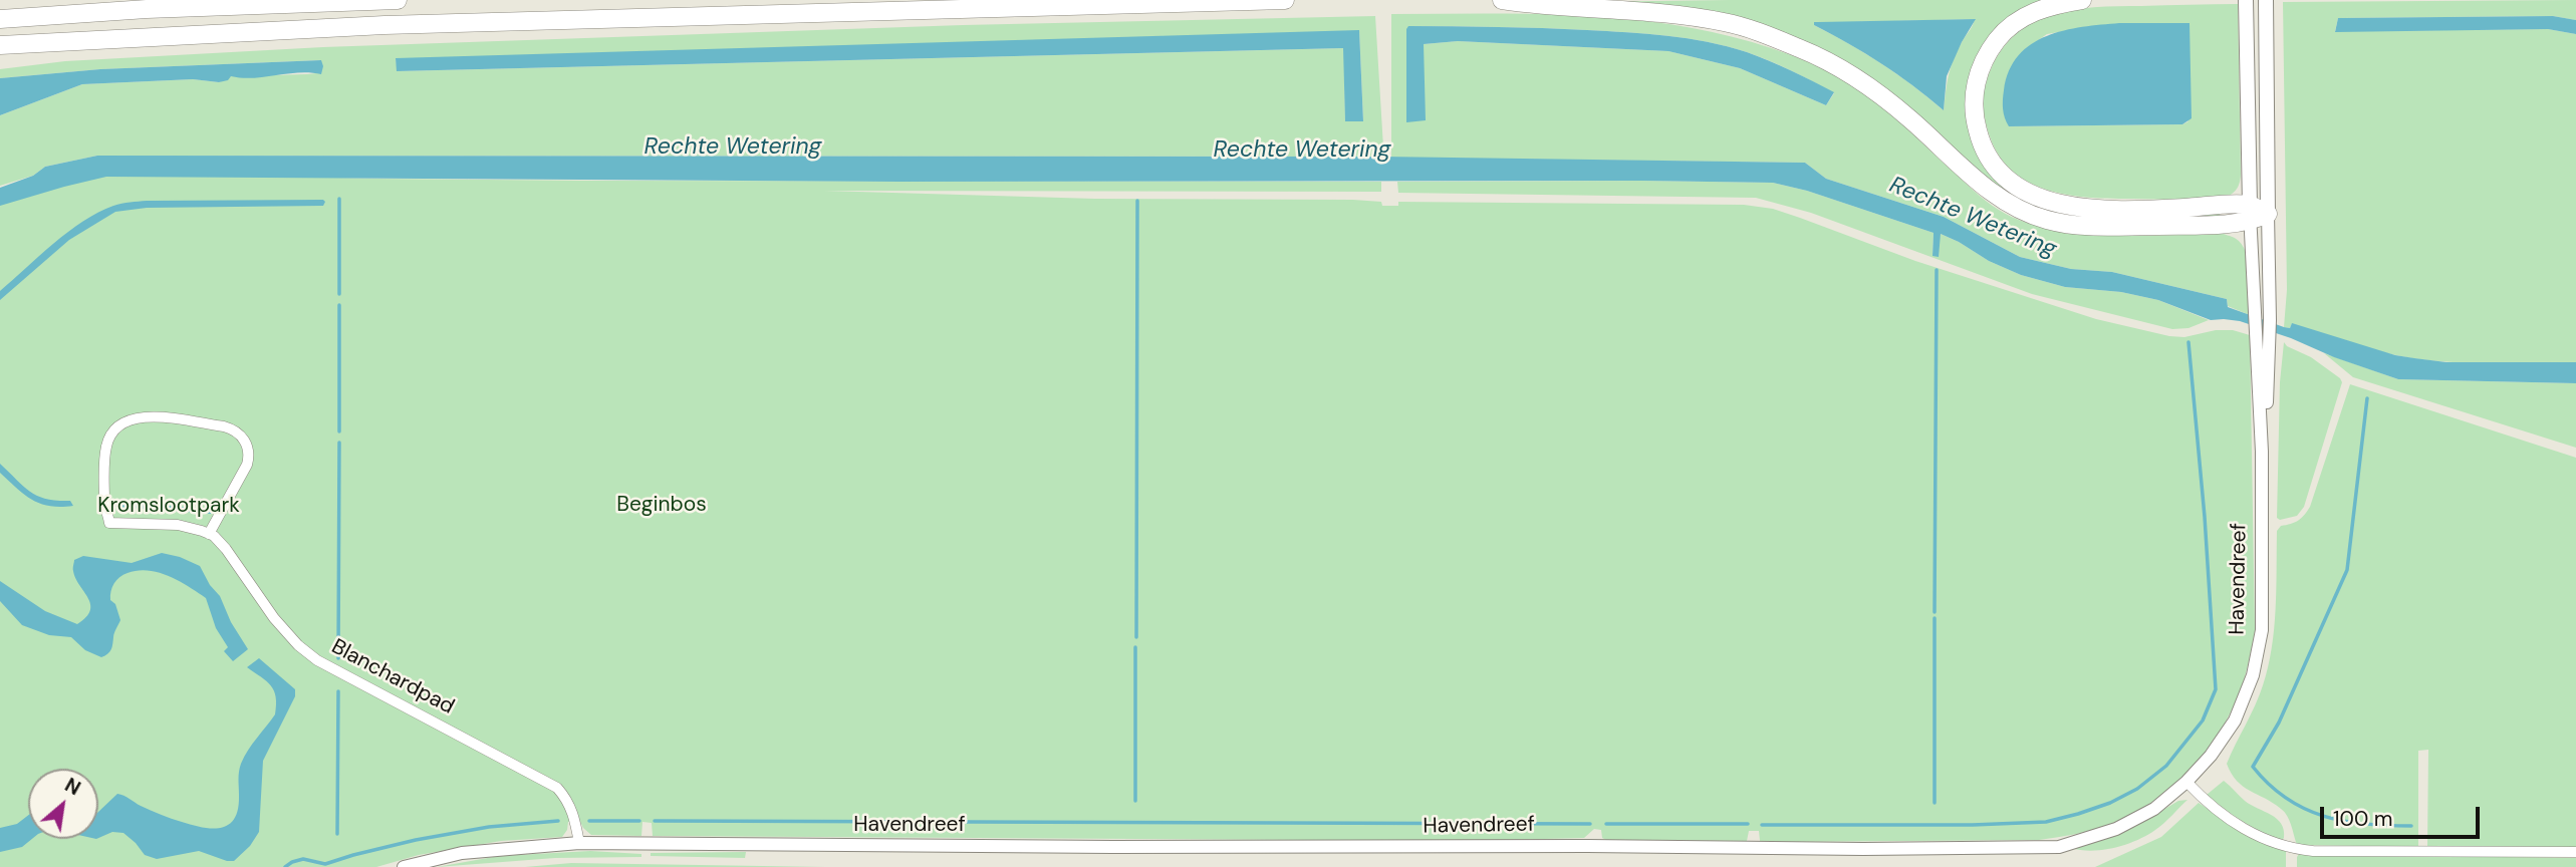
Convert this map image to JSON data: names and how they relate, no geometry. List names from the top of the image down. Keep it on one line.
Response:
{"streets":{"main road":["Havendreef"],"street":["Blanchardpad"]},"crossings":[["Havendreef","Blanchardpad"]],"water":["Rechte Wetering"],"parks":["Beginbos","Kromslootpark"],"scale_bar":"100 m","north":"top right"}
